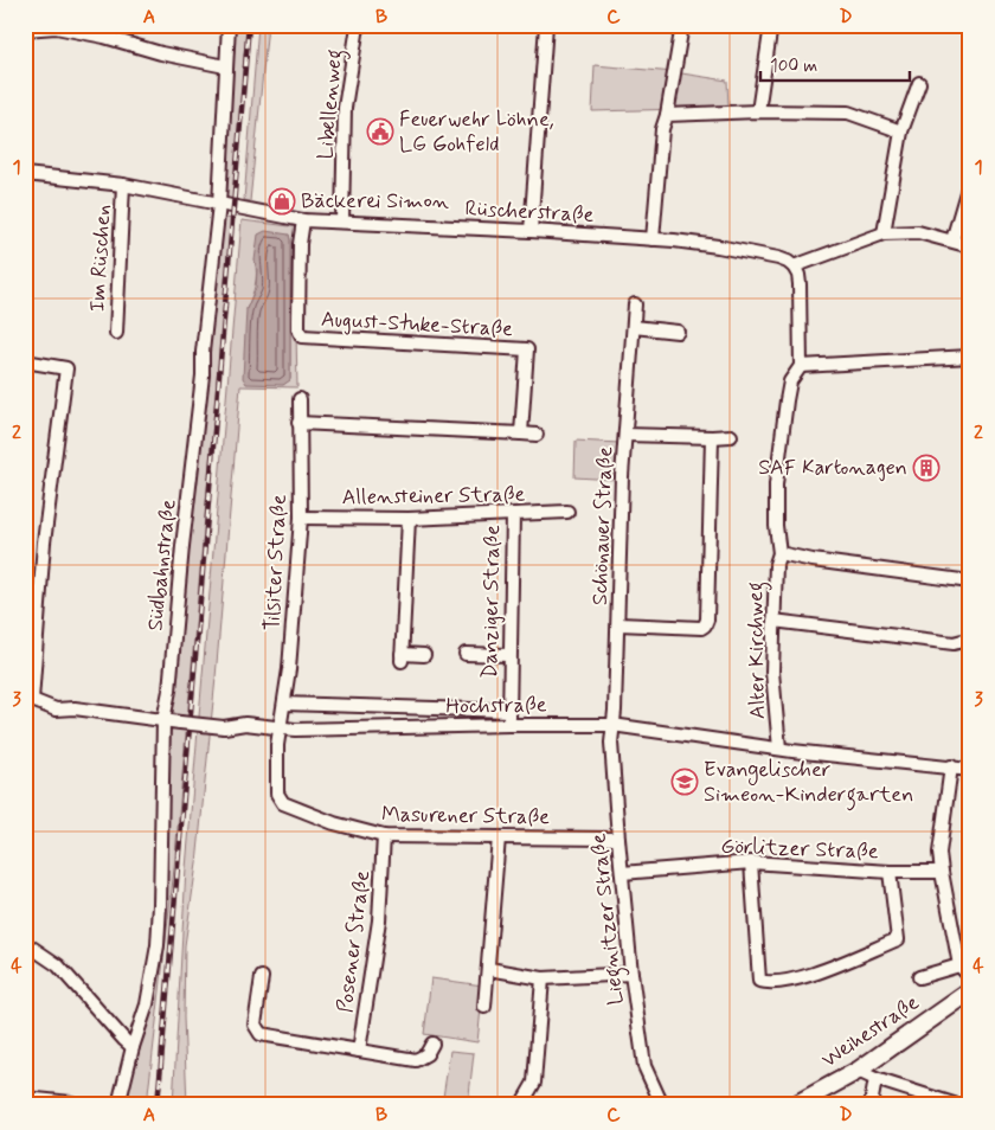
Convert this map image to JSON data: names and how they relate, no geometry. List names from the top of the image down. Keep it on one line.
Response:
{"streets":{"main road":["Weihestraße"],"street":["Libellenweg","Rüscherstraße","Im Rüschen","August-Stuke-Straße","Allensteiner Straße","Schönauer Straße","Tilsiter Straße","Südbahnstraße","Danziger Straße","Alter Kirchweg","Hochstraße","Masurener Straße","Görlitzer Straße","Liegnitzer Straße","Posener Straße"]},"crossings":[["Libellenweg","Rüscherstraße"],["Rüscherstraße","Im Rüschen"],["Rüscherstraße","August-Stuke-Straße"],["Rüscherstraße","Südbahnstraße"],["Rüscherstraße","Alter Kirchweg"],["Allensteiner Straße","Tilsiter Straße"],["Allensteiner Straße","Danziger Straße"],["Schönauer Straße","Hochstraße"],["Schönauer Straße","Liegnitzer Straße"],["Tilsiter Straße","Hochstraße"],["Tilsiter Straße","Masurener Straße"],["Südbahnstraße","Hochstraße"],["Danziger Straße","Hochstraße"],["Alter Kirchweg","Hochstraße"],["Hochstraße","Liegnitzer Straße"],["Masurener Straße","Liegnitzer Straße"],["Masurener Straße","Posener Straße"],["Görlitzer Straße","Liegnitzer Straße"]],"places":{"public building":["Feuerwehr Löhne, LG Gohfeld"],"shop":["Bäckerei Simon"],"building":["SAF Kartonagen"],"school or university":["Evangelischer Simeon-Kindergarten"]},"scale_bar":"100 m","grid":{"columns":["A","B","C","D"],"rows":["1","2","3","4"]}}
